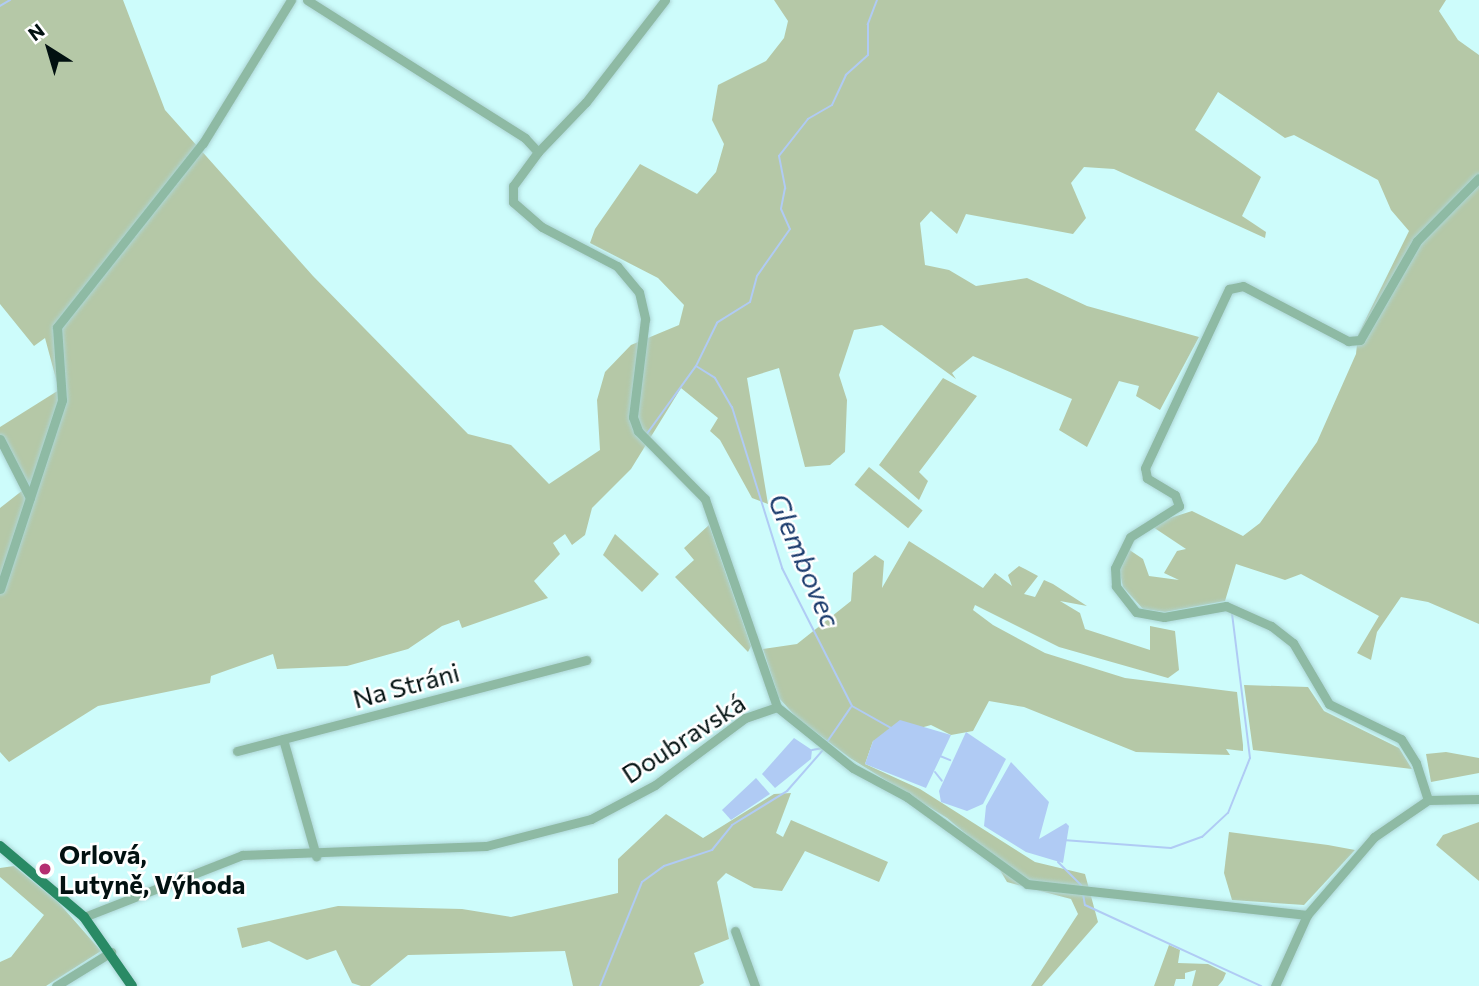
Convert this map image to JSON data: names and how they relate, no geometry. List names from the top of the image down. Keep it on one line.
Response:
{"streets":{"street":["Na Stráni","Doubravská"]},"water":["Glembovec"],"places":["Orlová, Lutyně, Výhoda"],"north":"top left"}
